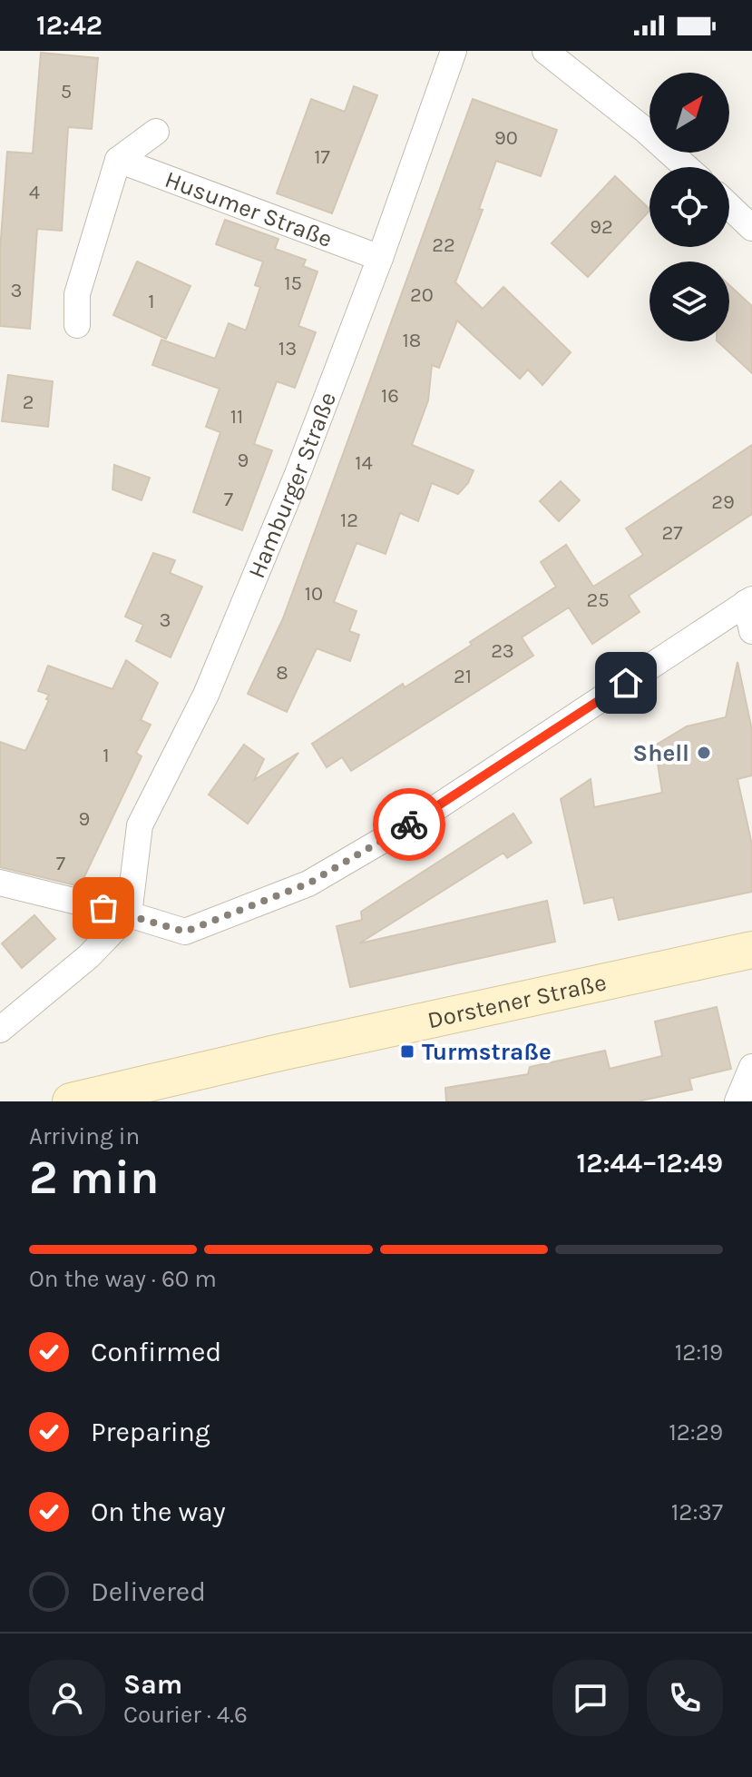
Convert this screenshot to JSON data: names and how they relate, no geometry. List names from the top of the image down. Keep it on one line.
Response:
{"streets":{"main road":["Dorstener Straße"],"street":["Husumer Straße","Hamburger Straße"]},"crossings":[["Husumer Straße","Hamburger Straße"]],"places":{"other":["Shell"],"transit":["Turmstraße"]},"house_numbers":["5","90","17","4","92","22","15","3","20","1","18","13","16","2","11","9","14","7","29","12","27","10","25","3","23","8","21","1","9","7"],"north":"top right","page":{"status":"12:42","heading":["2 min","Arriving in","12:44–12:49"],"panel":["Sam","Courier · 4.6"],"bar":"On the way · 60 m","list":[["Confirmed","12:19"],["Preparing","12:29"],["On the way","12:37"],"Delivered"]}}
